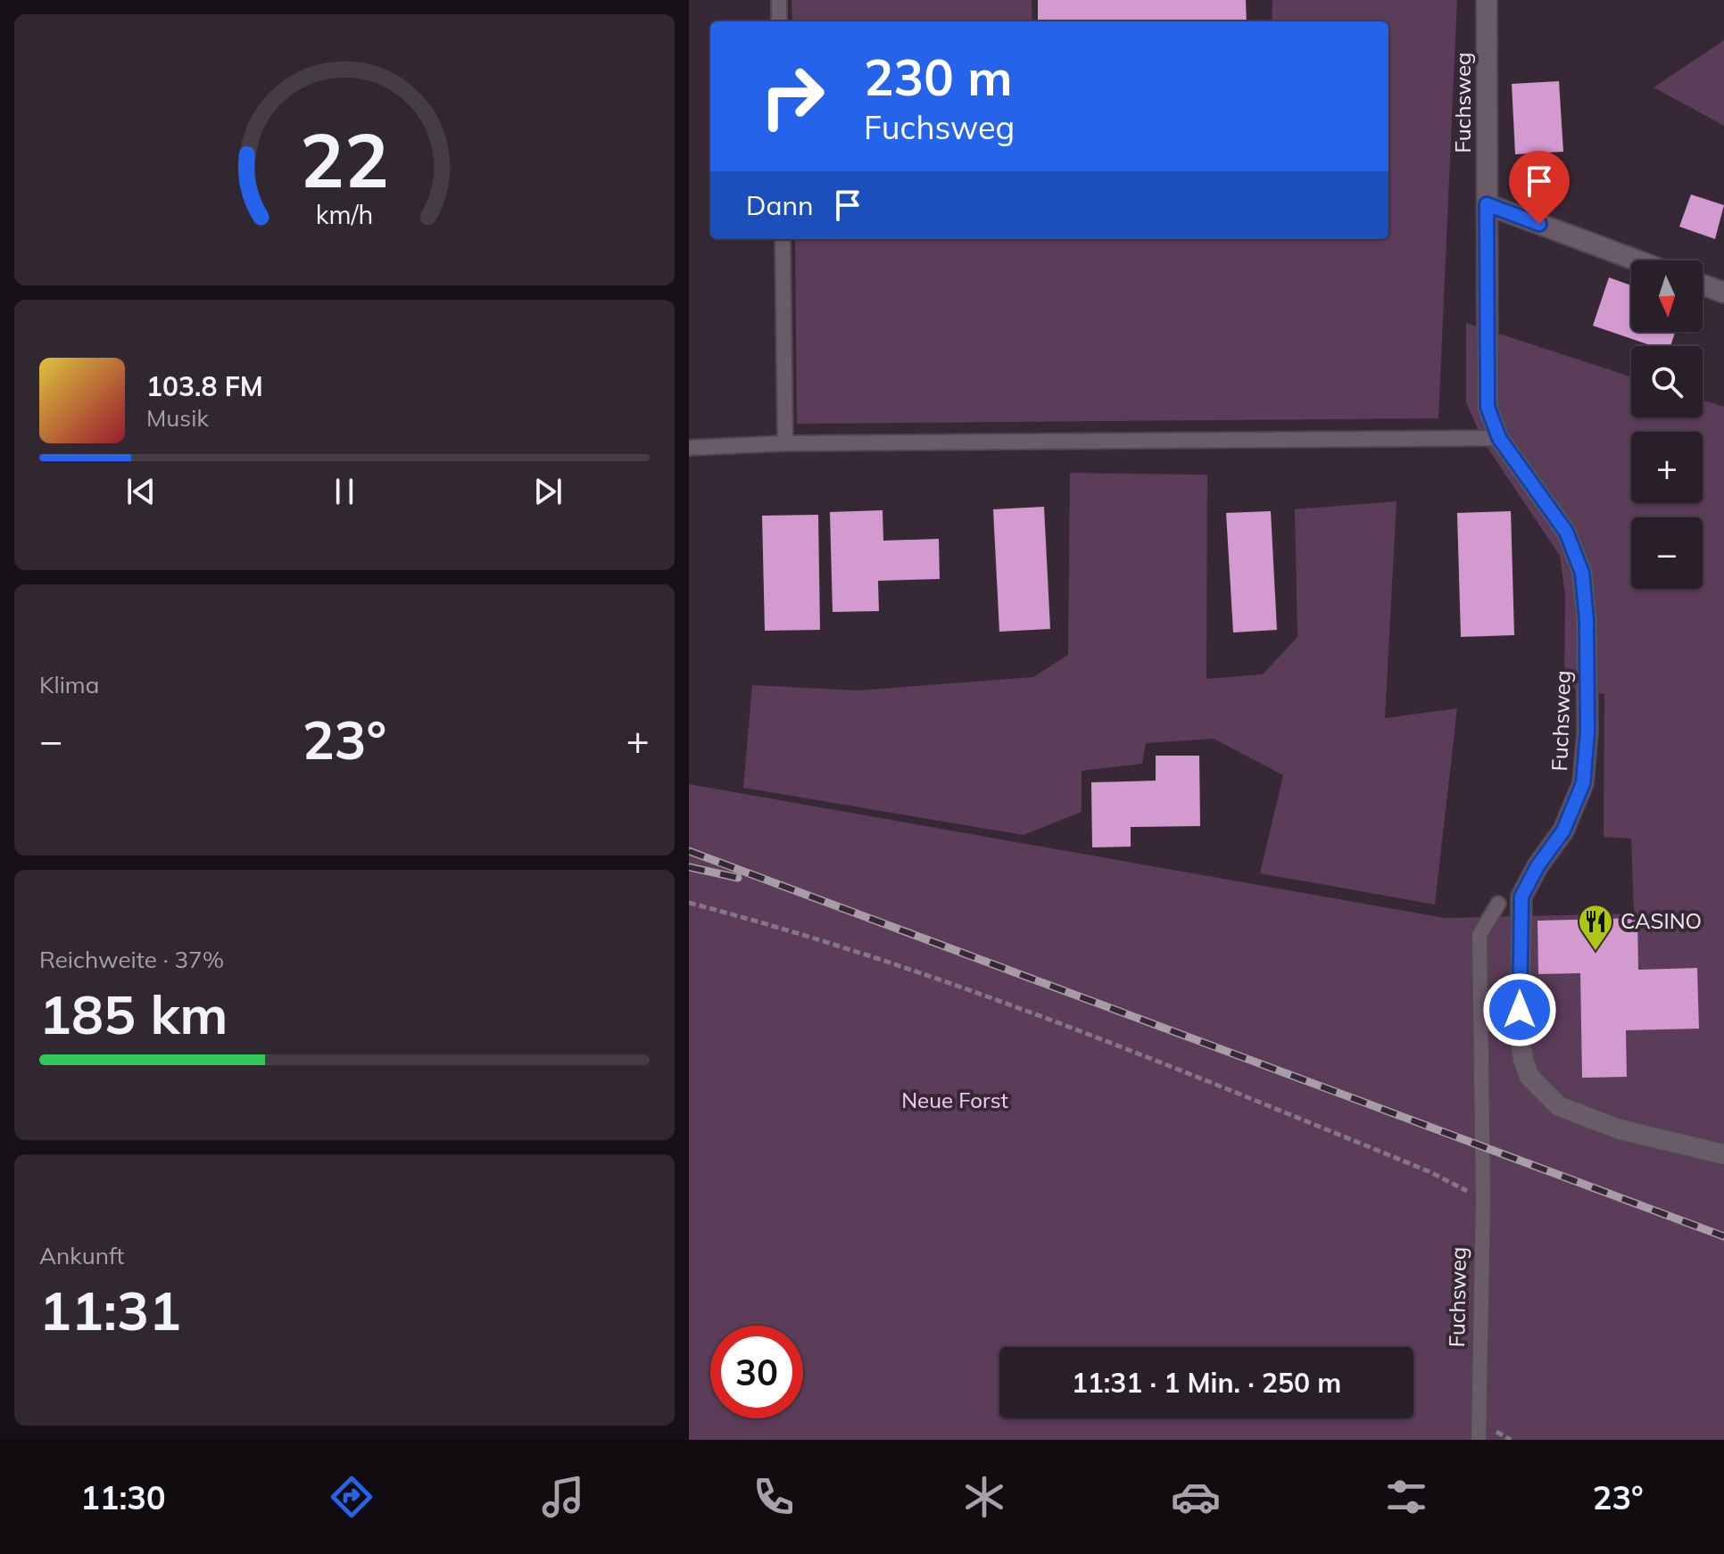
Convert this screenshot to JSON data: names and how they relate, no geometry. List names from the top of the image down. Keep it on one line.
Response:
{"streets":{"street":["Fuchsweg"]},"parks":["Neue Forst"],"places":{"restaurant":["CASINO"]},"north":"bottom","page":{"turn":["230 m","Fuchsweg"],"then":"Dann","map_buttons":["+","−"],"song":["103.8 FM","Musik"],"tile":["Klima",["Reichweite · 37%","185 km"],["Ankunft","11:31"]],"heat":["−","23°","+"],"limit":"30","trip":"11:31 · 1 Min. · 250 m","tabs":["11:30","23°"],"gauge":["22","km/h"]}}
